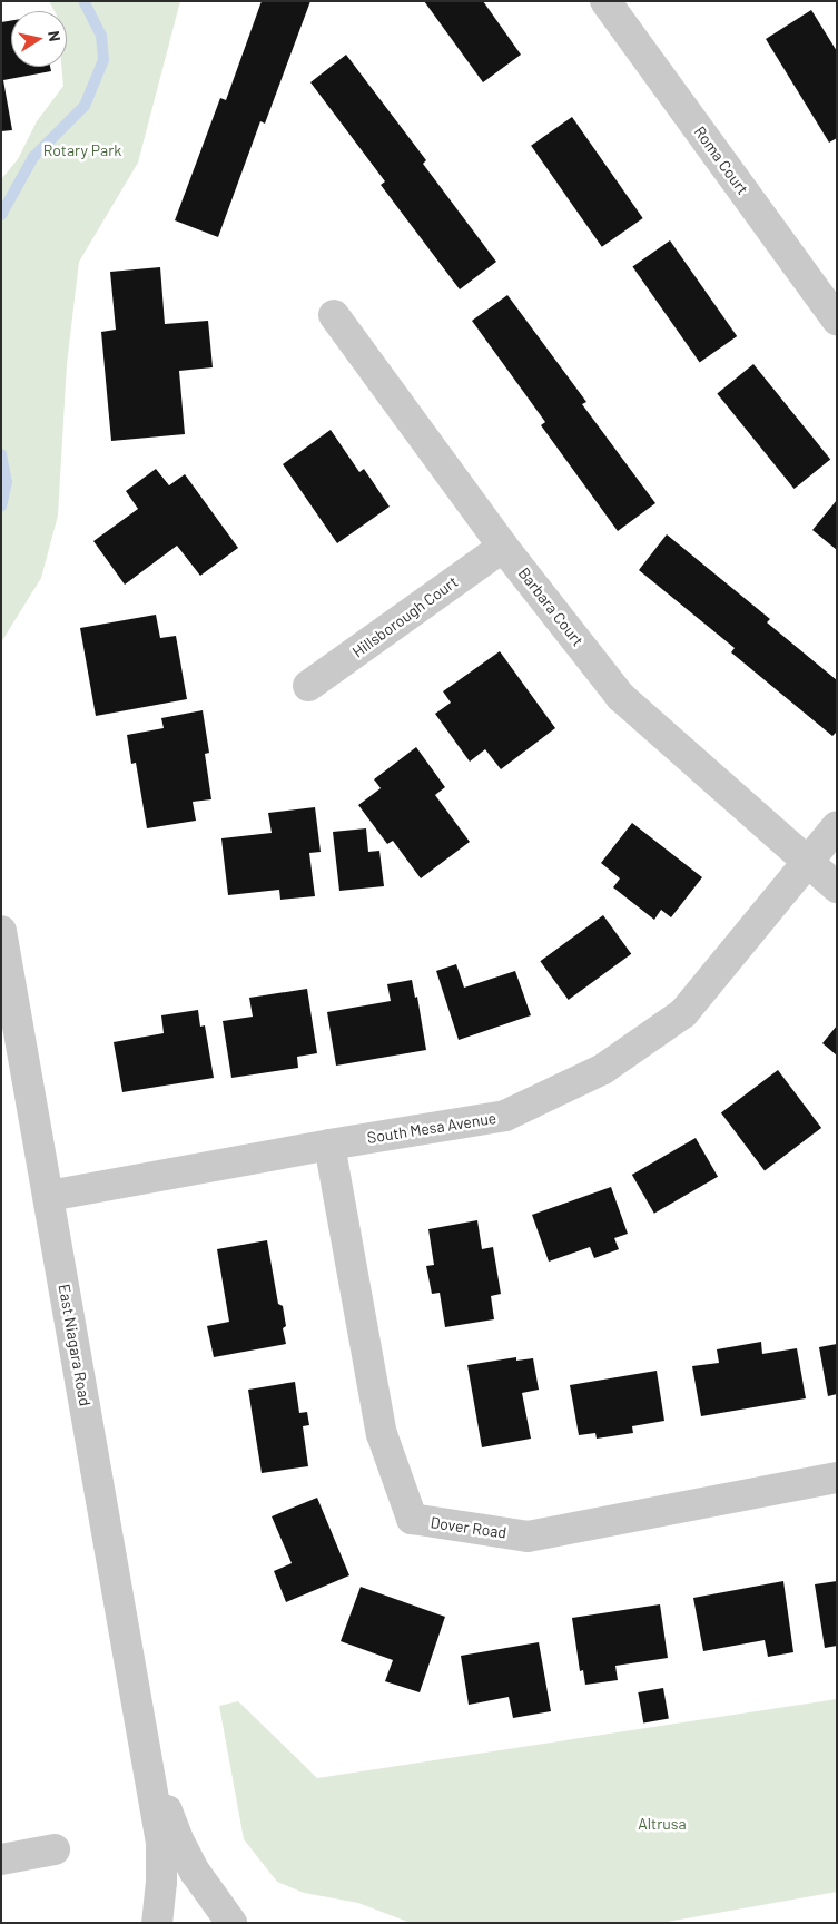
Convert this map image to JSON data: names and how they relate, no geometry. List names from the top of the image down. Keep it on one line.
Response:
{"streets":{"street":["Roma Court","Barbara Court","Hillsborough Court","South Mesa Avenue","East Niagara Road","Dover Road"]},"crossings":[["Barbara Court","Hillsborough Court"],["Barbara Court","South Mesa Avenue"],["South Mesa Avenue","East Niagara Road"],["South Mesa Avenue","Dover Road"]],"parks":["Rotary Park","Altrusa"],"north":"right"}
